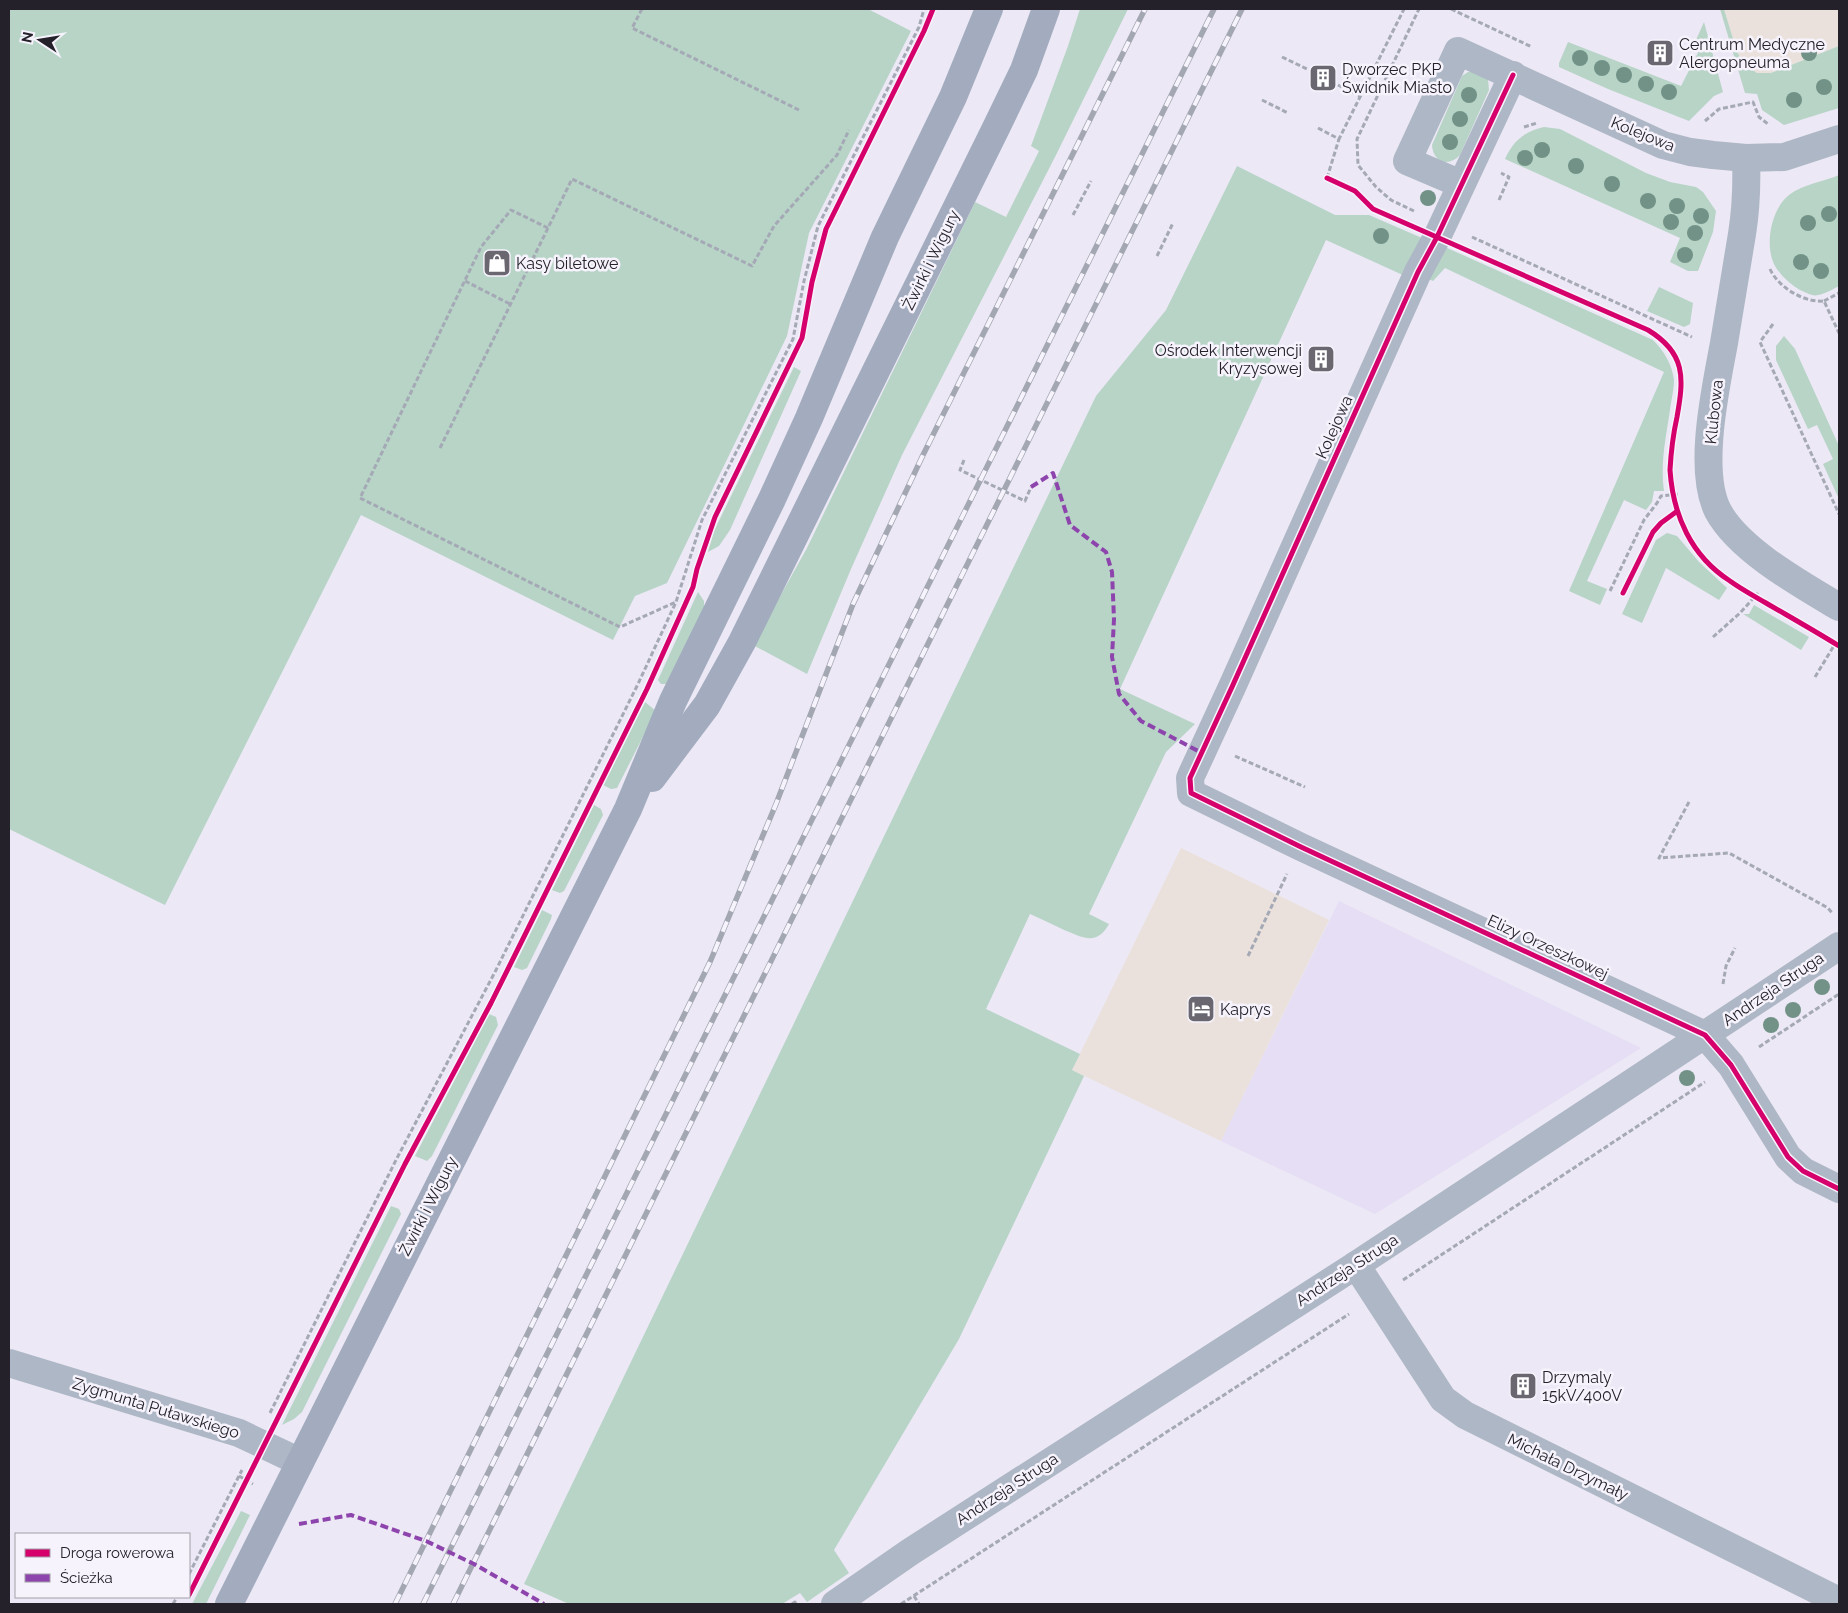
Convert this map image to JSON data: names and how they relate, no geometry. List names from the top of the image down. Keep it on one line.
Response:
{"streets":{"main road":["Żwirki i Wigury"],"street":["Kolejowa","Klubowa","Elizy Orzeszkowej","Andrzeja Struga","Zygmunta Puławskiego","Michała Drzymały"]},"crossings":[["Kolejowa","Klubowa"],["Kolejowa","Elizy Orzeszkowej"],["Żwirki i Wigury","Zygmunta Puławskiego"],["Elizy Orzeszkowej","Andrzeja Struga"],["Andrzeja Struga","Michała Drzymały"]],"places":{"building":["Centrum Medyczne Alergopneuma","Dworzec PKP Świdnik Miasto","Ośrodek Interwencji Kryzysowej","Drzymaly 15kV/400V"],"shop":["Kasy biletowe"],"hotel":["Kaprys"]},"legend":["Droga rowerowa","Ścieżka"],"north":"left"}
